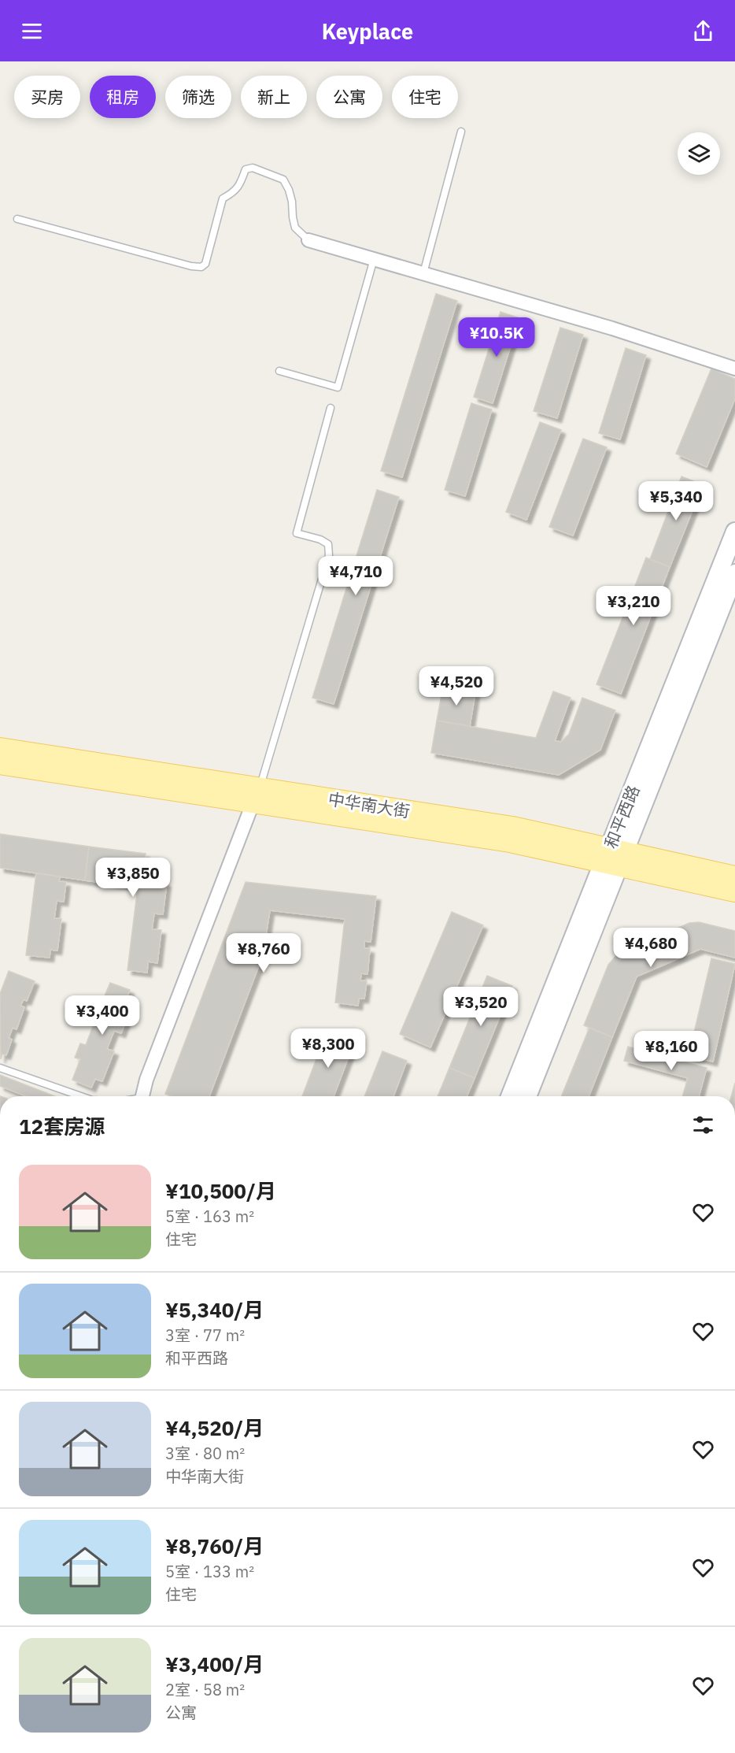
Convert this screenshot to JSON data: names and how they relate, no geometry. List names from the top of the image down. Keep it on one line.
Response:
{"streets":{"main road":["中华南大街","和平西路"]},"crossings":[["中华南大街","和平西路"]],"page":{"header":"Keyplace","chip":["买房","租房","筛选","新上","公寓","住宅"],"price":["¥10.5K","¥5,340","¥4,710","¥3,210","¥4,520","¥3,850","¥4,680","¥8,760","¥3,520","¥3,400","¥8,300","¥8,160"],"heading":"12套房源","list":[{"name":"¥10,500/月","note":"5室 · 163 m² · 住宅"},{"name":"¥5,340/月","note":"3室 · 77 m² · 和平西路"},{"name":"¥4,520/月","note":"3室 · 80 m² · 中华南大街"},{"name":"¥8,760/月","note":"5室 · 133 m² · 住宅"},{"name":"¥3,400/月","note":"2室 · 58 m² · 公寓"}]}}
